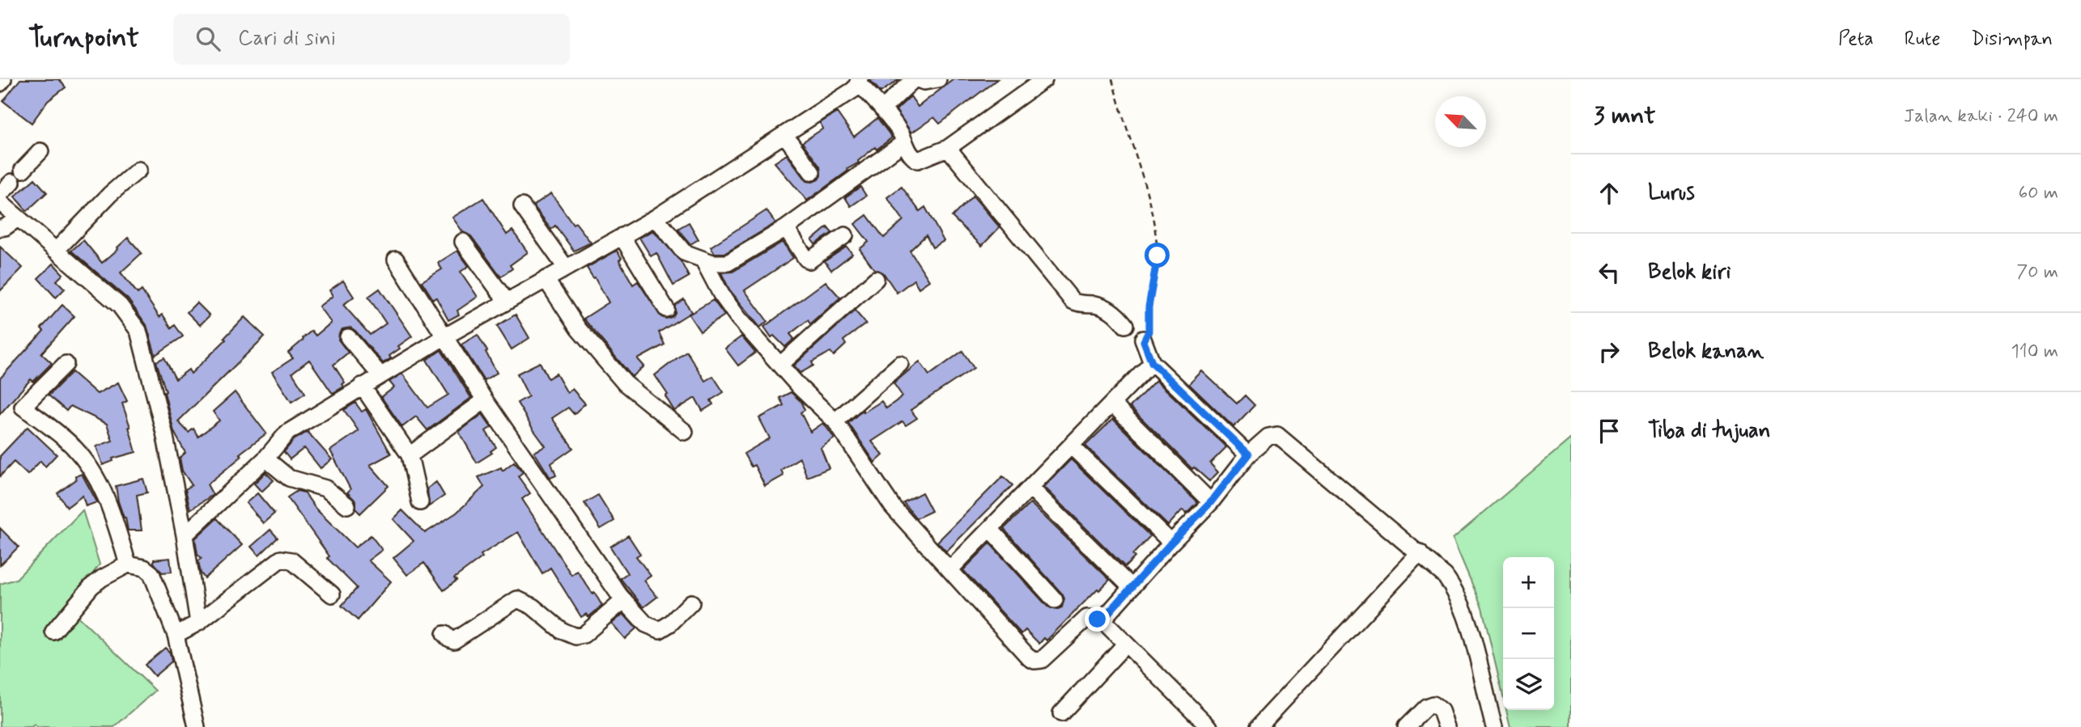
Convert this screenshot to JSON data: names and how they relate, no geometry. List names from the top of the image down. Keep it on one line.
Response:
{"north":"top left","page":{"header":"Turnpoint","search":"Cari di sini","nav":["Peta","Rute","Disimpan"],"heading":["3 mnt","Jalan kaki · 240 m"],"list":[["Lurus","60 m"],["Belok kiri","70 m"],["Belok kanan","110 m"],"Tiba di tujuan"],"map_buttons":["+","−"]}}
